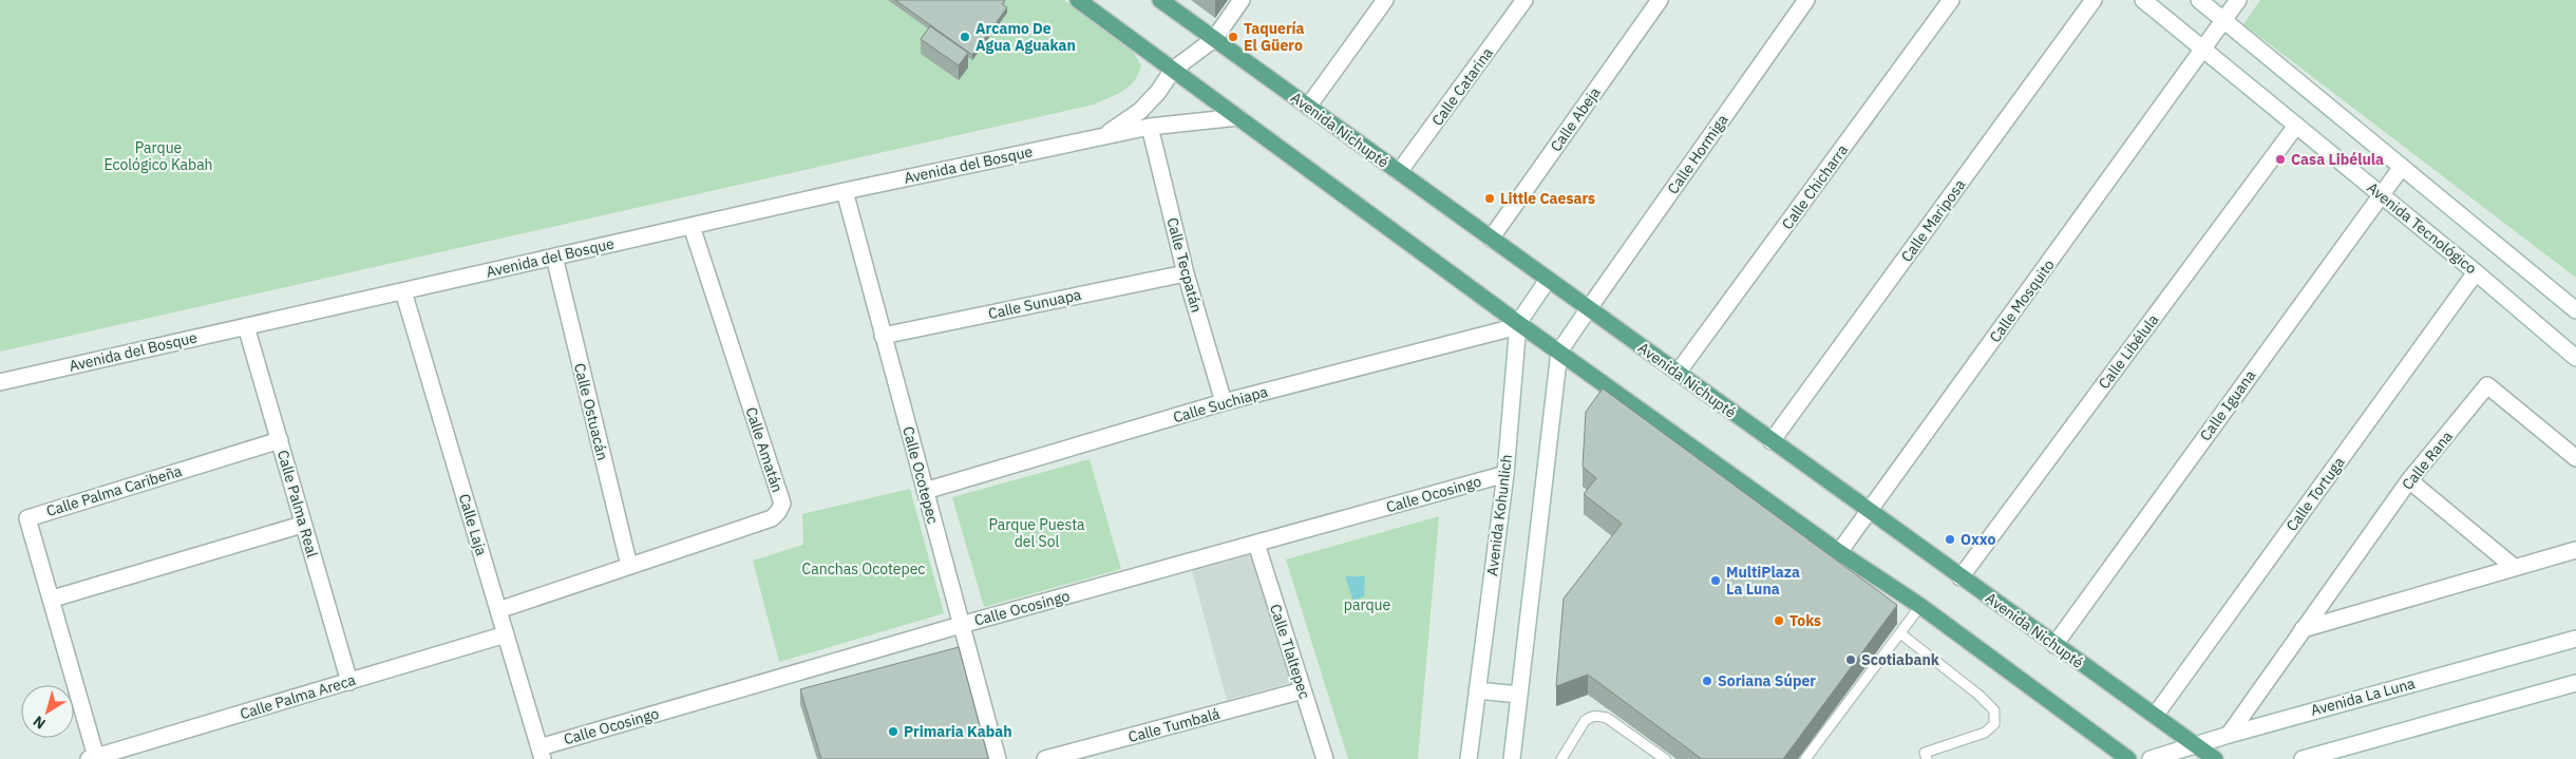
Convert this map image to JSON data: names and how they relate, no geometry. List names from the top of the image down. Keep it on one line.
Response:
{"streets":{"main road":["Avenida Nichupté"],"street":["Calle Catarina","Calle Abeja","Calle Hormiga","Avenida del Bosque","Calle Chicharra","Calle Mariposa","Avenida Tecnológico","Calle Tecpatán","Calle Mosquito","Calle Sunuapa","Calle Libélula","Calle Suchiapa","Calle Iguana","Calle Ostuacán","Calle Amatán","Calle Rana","Calle Ocotepec","Calle Palma Caribeña","Calle Ocosingo","Calle Tortuga","Calle Palma Real","Avenida Kohunlich","Calle Laja","Calle Tlaltepec","Calle Palma Areca","Avenida La Luna","Calle Tumbalá"]},"crossings":[["Calle Catarina","Avenida Nichupté"],["Calle Abeja","Avenida Nichupté"],["Avenida Nichupté","Calle Hormiga"],["Avenida Nichupté","Avenida del Bosque"],["Avenida Nichupté","Calle Chicharra"],["Avenida Nichupté","Calle Mariposa"],["Avenida Nichupté","Calle Mosquito"],["Avenida Nichupté","Calle Libélula"],["Avenida Nichupté","Calle Iguana"],["Avenida Nichupté","Calle Tortuga"],["Avenida Nichupté","Avenida Kohunlich"],["Avenida Nichupté","Avenida La Luna"],["Avenida del Bosque","Calle Tecpatán"],["Avenida del Bosque","Calle Ostuacán"],["Avenida del Bosque","Calle Amatán"],["Avenida del Bosque","Calle Ocotepec"],["Avenida del Bosque","Calle Palma Real"],["Avenida del Bosque","Calle Laja"],["Avenida Tecnológico","Calle Mosquito"],["Avenida Tecnológico","Calle Libélula"],["Avenida Tecnológico","Calle Iguana"],["Avenida Tecnológico","Calle Tortuga"],["Calle Tecpatán","Calle Sunuapa"],["Calle Tecpatán","Calle Suchiapa"],["Calle Sunuapa","Calle Ocotepec"],["Calle Suchiapa","Calle Ocotepec"],["Calle Suchiapa","Avenida Kohunlich"],["Calle Ostuacán","Calle Amatán"],["Calle Amatán","Calle Laja"],["Calle Rana","Avenida La Luna"],["Calle Ocotepec","Calle Ocosingo"],["Calle Palma Caribeña","Calle Palma Real"],["Calle Palma Caribeña","Calle Palma Areca"],["Calle Ocosingo","Avenida Kohunlich"],["Calle Ocosingo","Calle Laja"],["Calle Ocosingo","Calle Tlaltepec"],["Calle Palma Real","Calle Palma Areca"],["Calle Laja","Calle Palma Areca"],["Calle Tlaltepec","Calle Tumbalá"]],"parks":["Parque Ecológico Kabah","Parque Puesta del Sol","Canchas Ocotepec","parque"],"places":["Arcamo De Agua Aguakan","Taquería El Güero","Casa Libélula","Little Caesars","Oxxo","MultiPlaza La Luna","Toks","Scotiabank","Soriana Súper","Primaria Kabah"],"north":"bottom left"}
